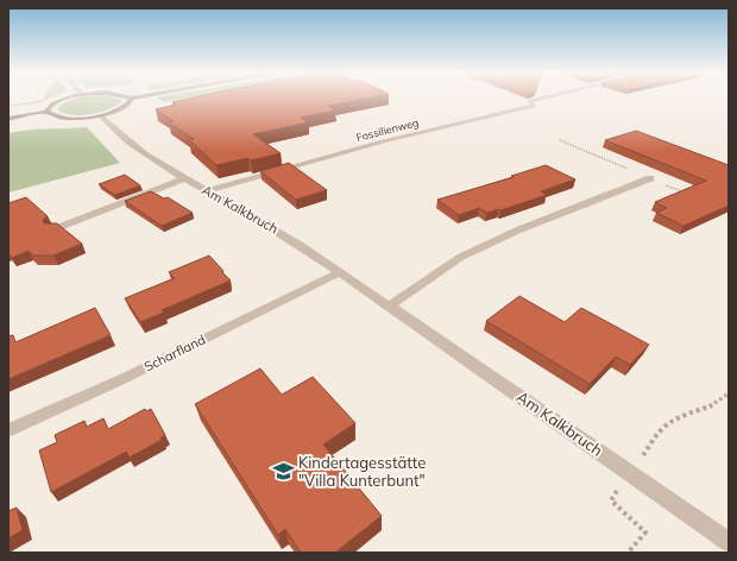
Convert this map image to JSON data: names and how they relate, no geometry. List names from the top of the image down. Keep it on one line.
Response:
{"streets":{"street":["Fossilienweg","Am Kalkbruch","Scharfland"]},"crossings":[["Fossilienweg","Am Kalkbruch"],["Am Kalkbruch","Scharfland"]],"places":{"school or university":["Kindertagesstätte \"Villa Kunterbunt\""]}}
